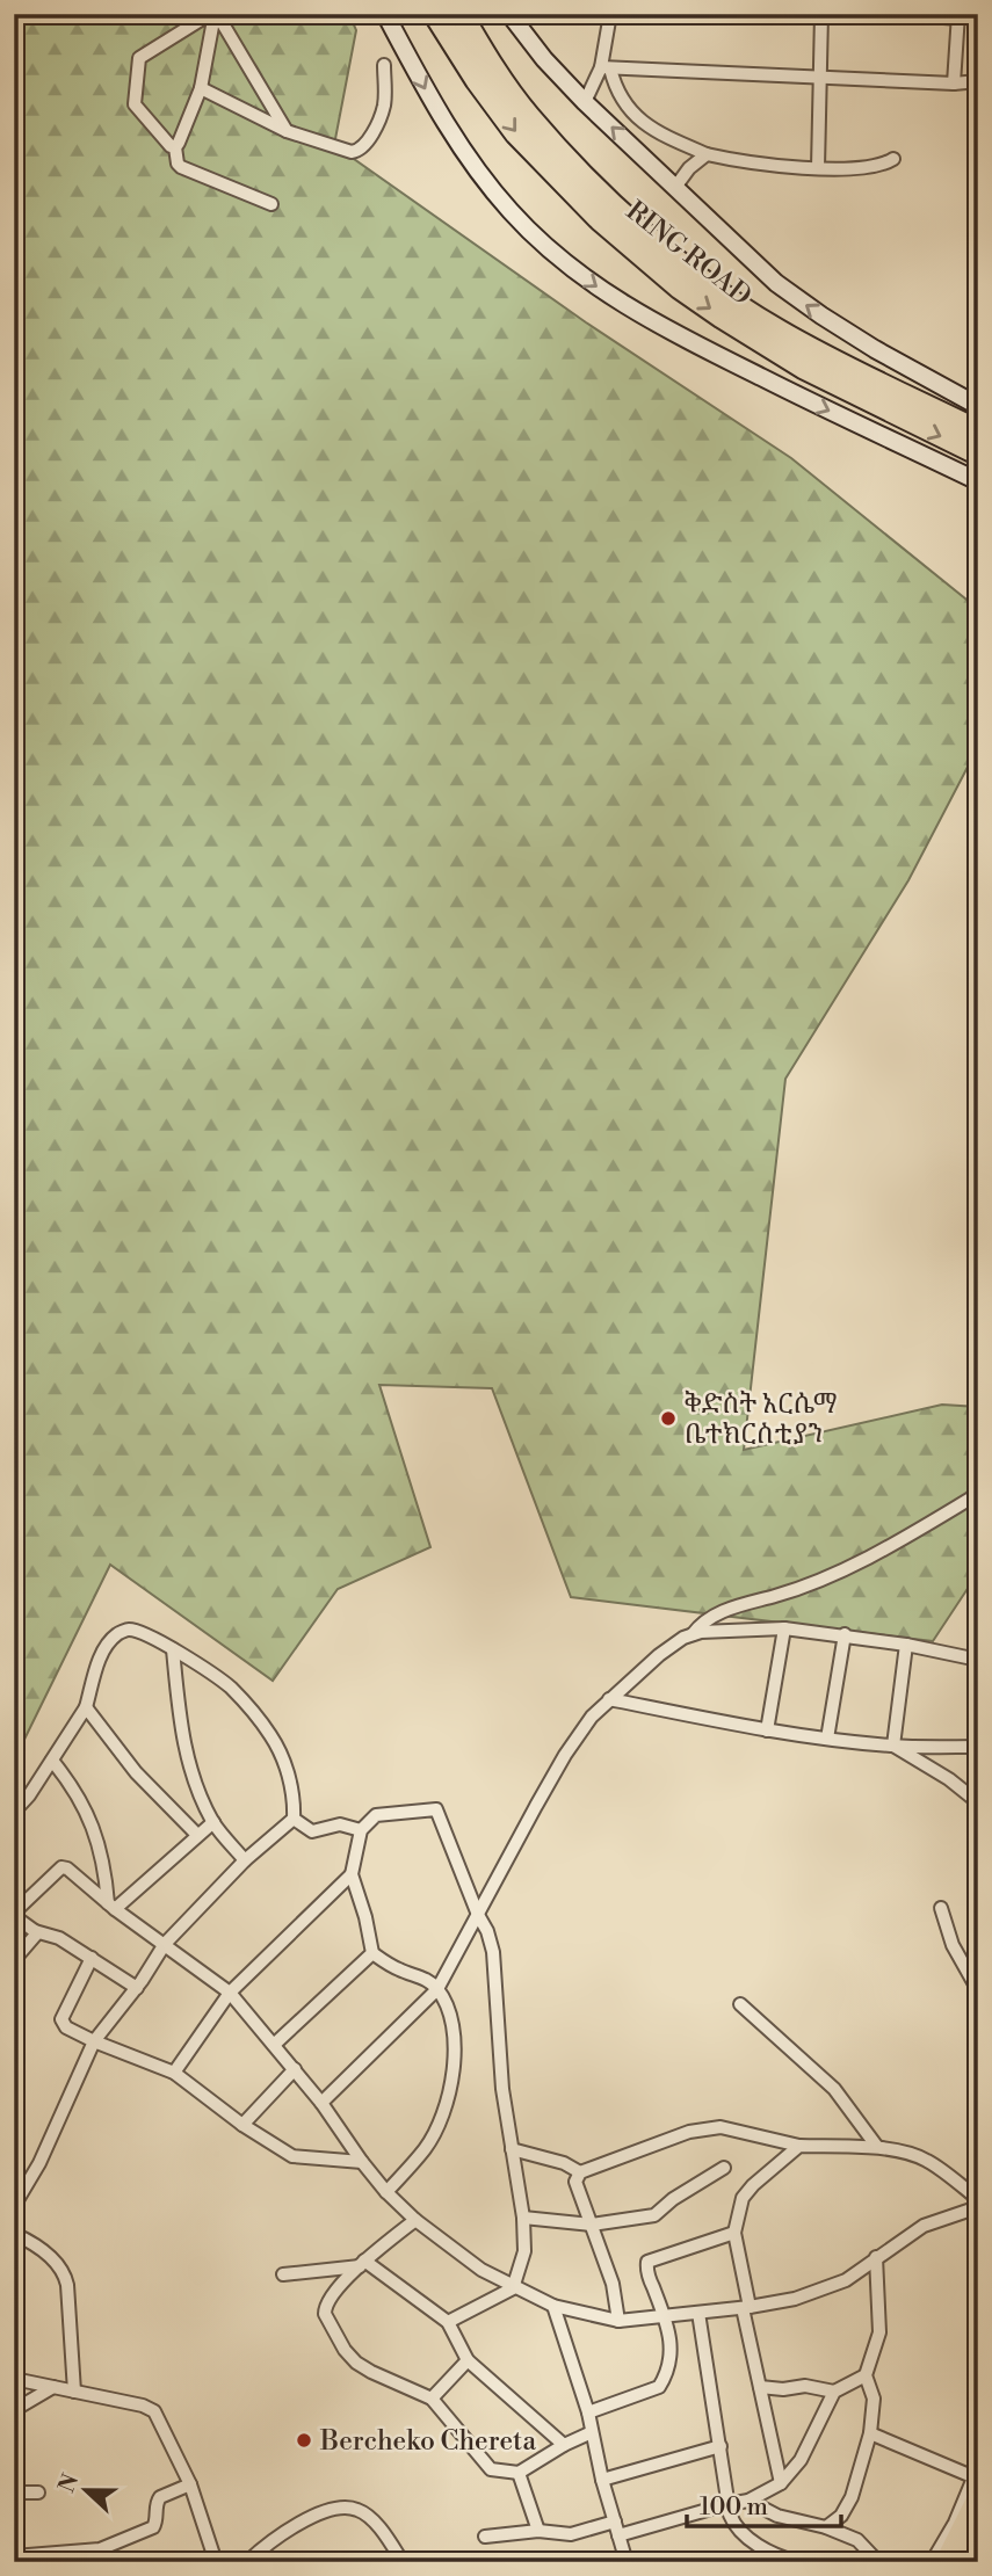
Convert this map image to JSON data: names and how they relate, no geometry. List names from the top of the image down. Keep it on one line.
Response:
{"streets":{"highway":["RING ROAD"]},"places":["ቅድስት አርሴማ ቤተክርስቲያን","Bercheko Chereta"],"scale_bar":"100 m","north":"left"}
